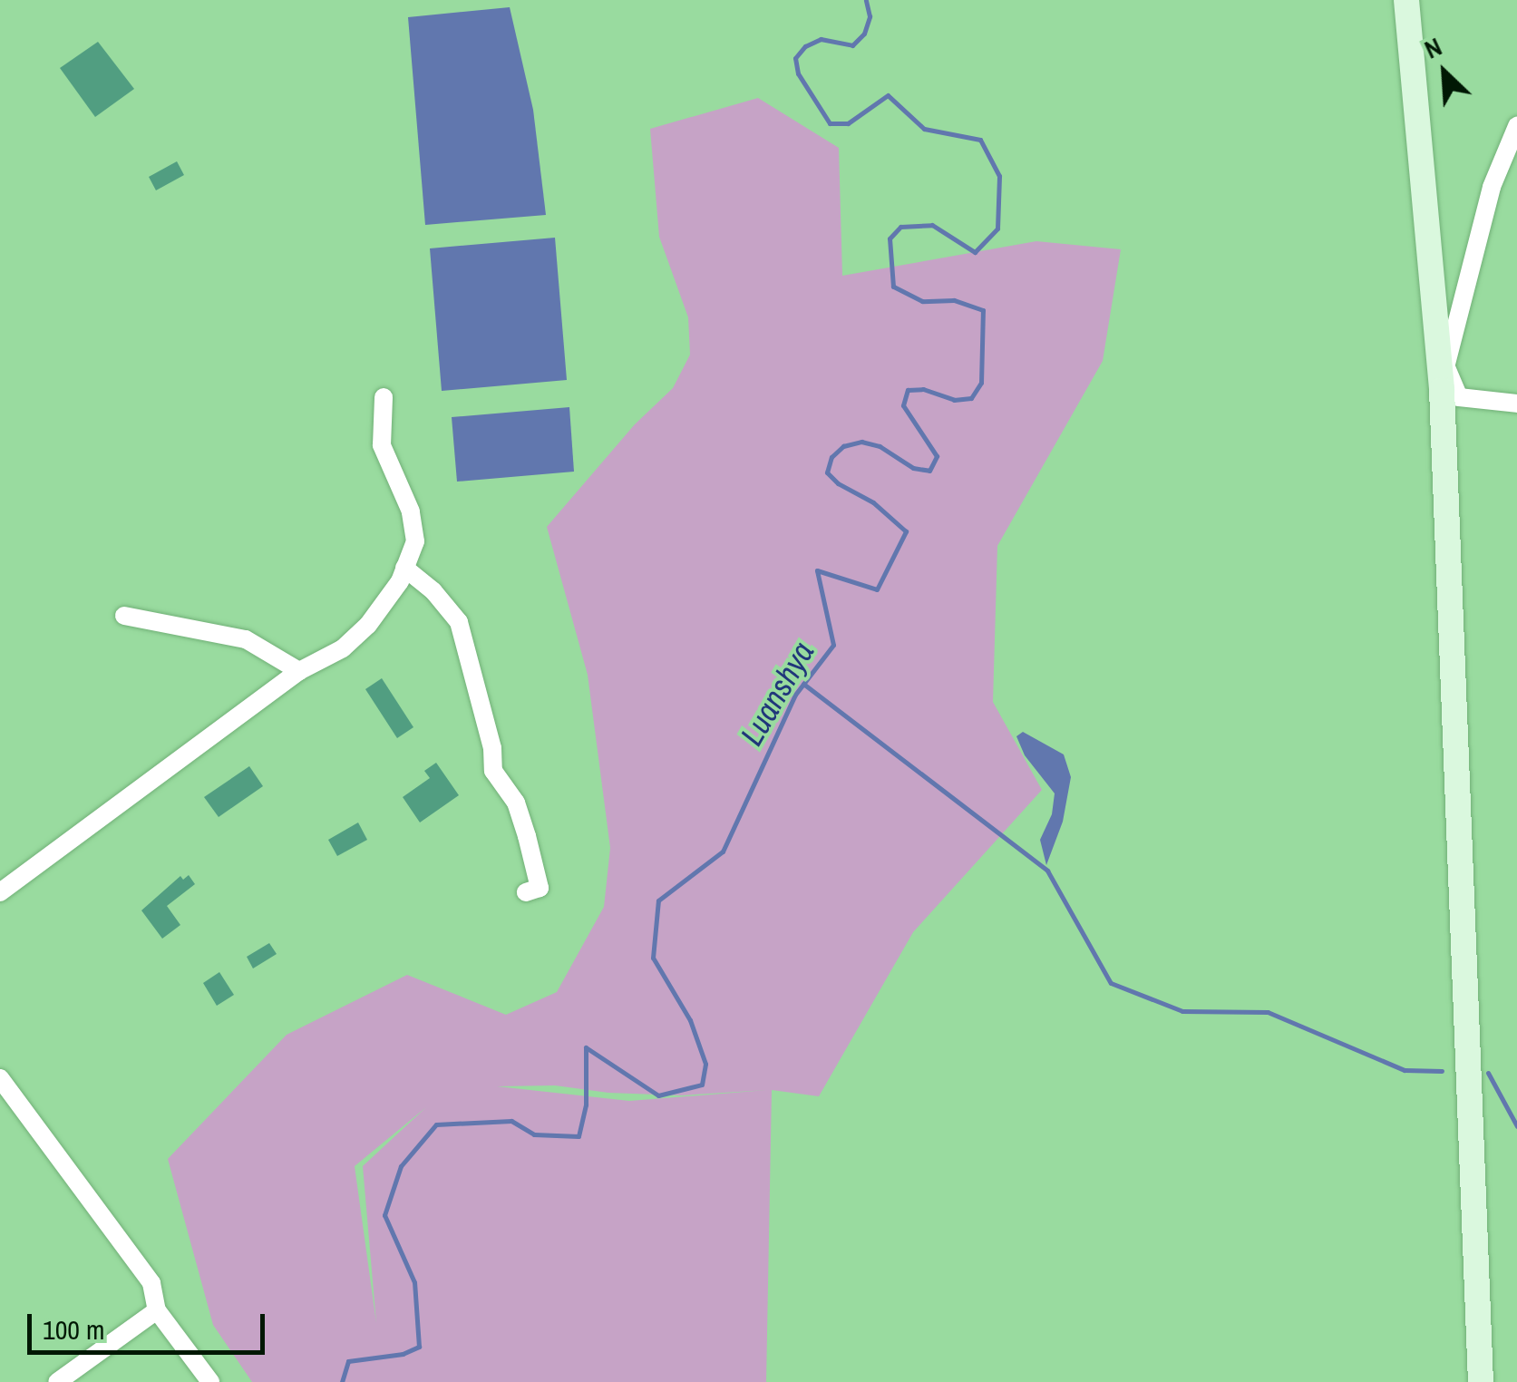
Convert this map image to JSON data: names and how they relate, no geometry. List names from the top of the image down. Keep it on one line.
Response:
{"water":["Luanshya"],"scale_bar":"100 m","north":"top left"}
